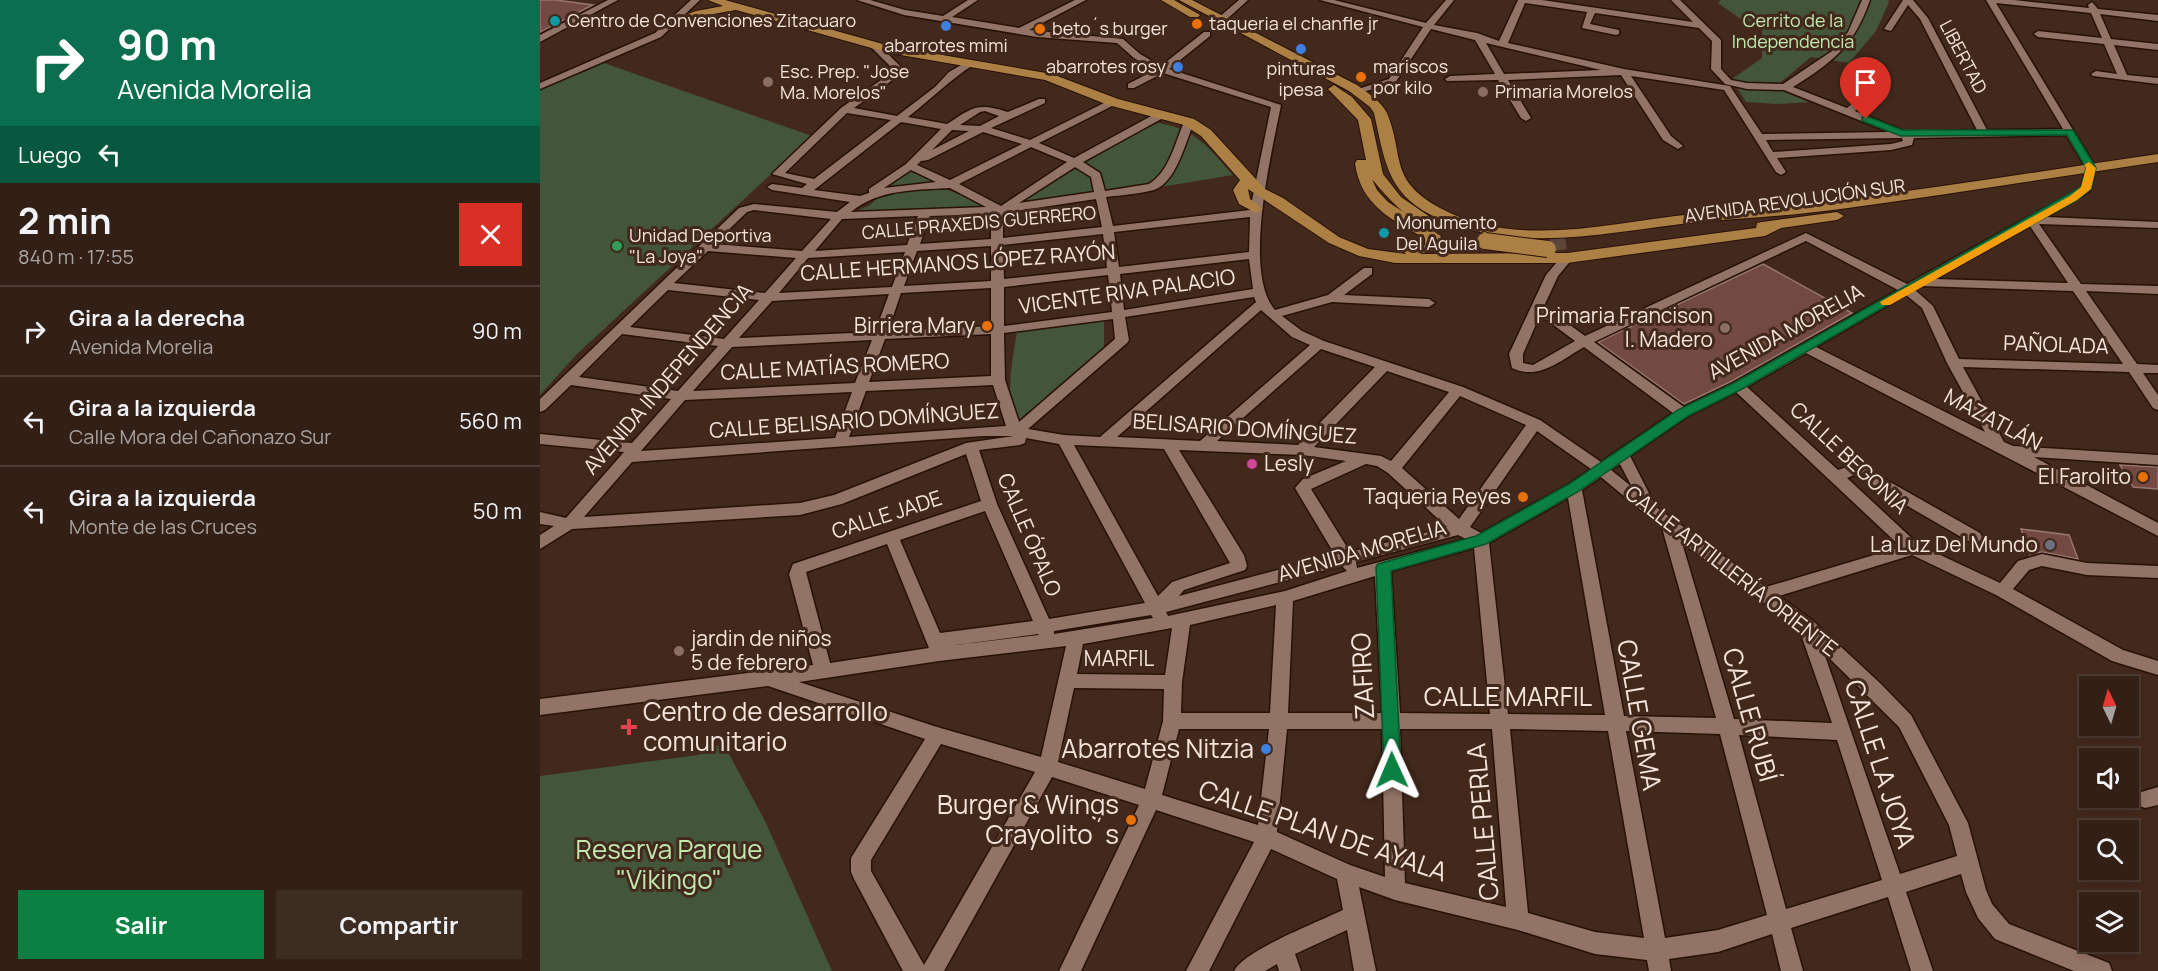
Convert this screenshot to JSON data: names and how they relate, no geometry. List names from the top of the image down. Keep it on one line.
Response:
{"streets":{"main road":["AVENIDA REVOLUCIÓN SUR"],"street":["LIBERTAD","CALLE PRAXEDIS GUERRERO","CALLE HERMANOS LÓPEZ RAYÓN","VICENTE RIVA PALACIO","AVENIDA MORELIA","PAÑOLADA","CALLE MATÍAS ROMERO","AVENIDA INDEPENDENCIA","MAZATLÁN","CALLE BELISARIO DOMÍNGUEZ","BELISARIO DOMÍNGUEZ","CALLE BEGONIA","CALLE JADE","CALLE ÓPALO","CALLE ARTILLERÍA ORIENTE","MARFIL","ZAFIRO","CALLE MARFIL","CALLE GEMA","CALLE RUBÍ","CALLE LA JOYA","CALLE PERLA","CALLE PLAN DE AYALA"]},"crossings":[["AVENIDA REVOLUCIÓN SUR","AVENIDA MORELIA"],["CALLE PRAXEDIS GUERRERO","AVENIDA INDEPENDENCIA"],["CALLE HERMANOS LÓPEZ RAYÓN","AVENIDA INDEPENDENCIA"],["VICENTE RIVA PALACIO","AVENIDA INDEPENDENCIA"],["VICENTE RIVA PALACIO","CALLE BELISARIO DOMÍNGUEZ"],["VICENTE RIVA PALACIO","CALLE ARTILLERÍA ORIENTE"],["AVENIDA MORELIA","MAZATLÁN"],["AVENIDA MORELIA","BELISARIO DOMÍNGUEZ"],["AVENIDA MORELIA","CALLE BEGONIA"],["AVENIDA MORELIA","CALLE JADE"],["AVENIDA MORELIA","CALLE ÓPALO"],["AVENIDA MORELIA","CALLE ARTILLERÍA ORIENTE"],["AVENIDA MORELIA","ZAFIRO"],["AVENIDA MORELIA","CALLE GEMA"],["AVENIDA MORELIA","CALLE PERLA"],["AVENIDA MORELIA","CALLE PLAN DE AYALA"],["CALLE MATÍAS ROMERO","AVENIDA INDEPENDENCIA"],["AVENIDA INDEPENDENCIA","CALLE BELISARIO DOMÍNGUEZ"],["CALLE BELISARIO DOMÍNGUEZ","BELISARIO DOMÍNGUEZ"],["BELISARIO DOMÍNGUEZ","CALLE PERLA"],["CALLE JADE","CALLE ÓPALO"],["CALLE ARTILLERÍA ORIENTE","CALLE RUBÍ"],["CALLE ARTILLERÍA ORIENTE","CALLE LA JOYA"],["CALLE ARTILLERÍA ORIENTE","CALLE PLAN DE AYALA"],["ZAFIRO","CALLE MARFIL"],["ZAFIRO","CALLE PLAN DE AYALA"],["CALLE MARFIL","CALLE GEMA"],["CALLE MARFIL","CALLE RUBÍ"],["CALLE MARFIL","CALLE LA JOYA"],["CALLE MARFIL","CALLE PERLA"],["CALLE GEMA","CALLE PLAN DE AYALA"],["CALLE RUBÍ","CALLE PLAN DE AYALA"],["CALLE LA JOYA","CALLE PLAN DE AYALA"],["CALLE PERLA","CALLE PLAN DE AYALA"]],"parks":["Cerrito de la Independencia","Reserva Parque \"Vikingo\""],"places":{"other":["Centro de Convenciones Zitacuaro","taqueria el chanfle jr","abarrotes mimi","beto´s burger","pinturas ipesa","abarrotes rosy","mariscos por kilo","Esc. Prep. \"Jose Ma. Morelos\"","Primaria Morelos","Monumento Del Aguila","Unidad Deportiva \"La Joya\"","Birriera Mary","Primaria Francison I. Madero","Lesly","El Farolito","Taqueria Reyes","La Luz Del Mundo","jardin de niños 5 de febrero","Abarrotes Nitzia","Burger & Wings Crayolito´s"],"health":["Centro de desarrollo comunitario"]},"north":"top","page":{"turn":["90 m","Avenida Morelia"],"then":"Luego","heading":["2 min","840 m · 17:55"],"list":[{"name":"Gira a la derecha","note":"Avenida Morelia","value":"90 m"},{"name":"Gira a la izquierda","note":"Calle Mora del Cañonazo Sur","value":"560 m"},{"name":"Gira a la izquierda","note":"Monte de las Cruces","value":"50 m"}],"buttons":["Salir","Compartir"]}}
